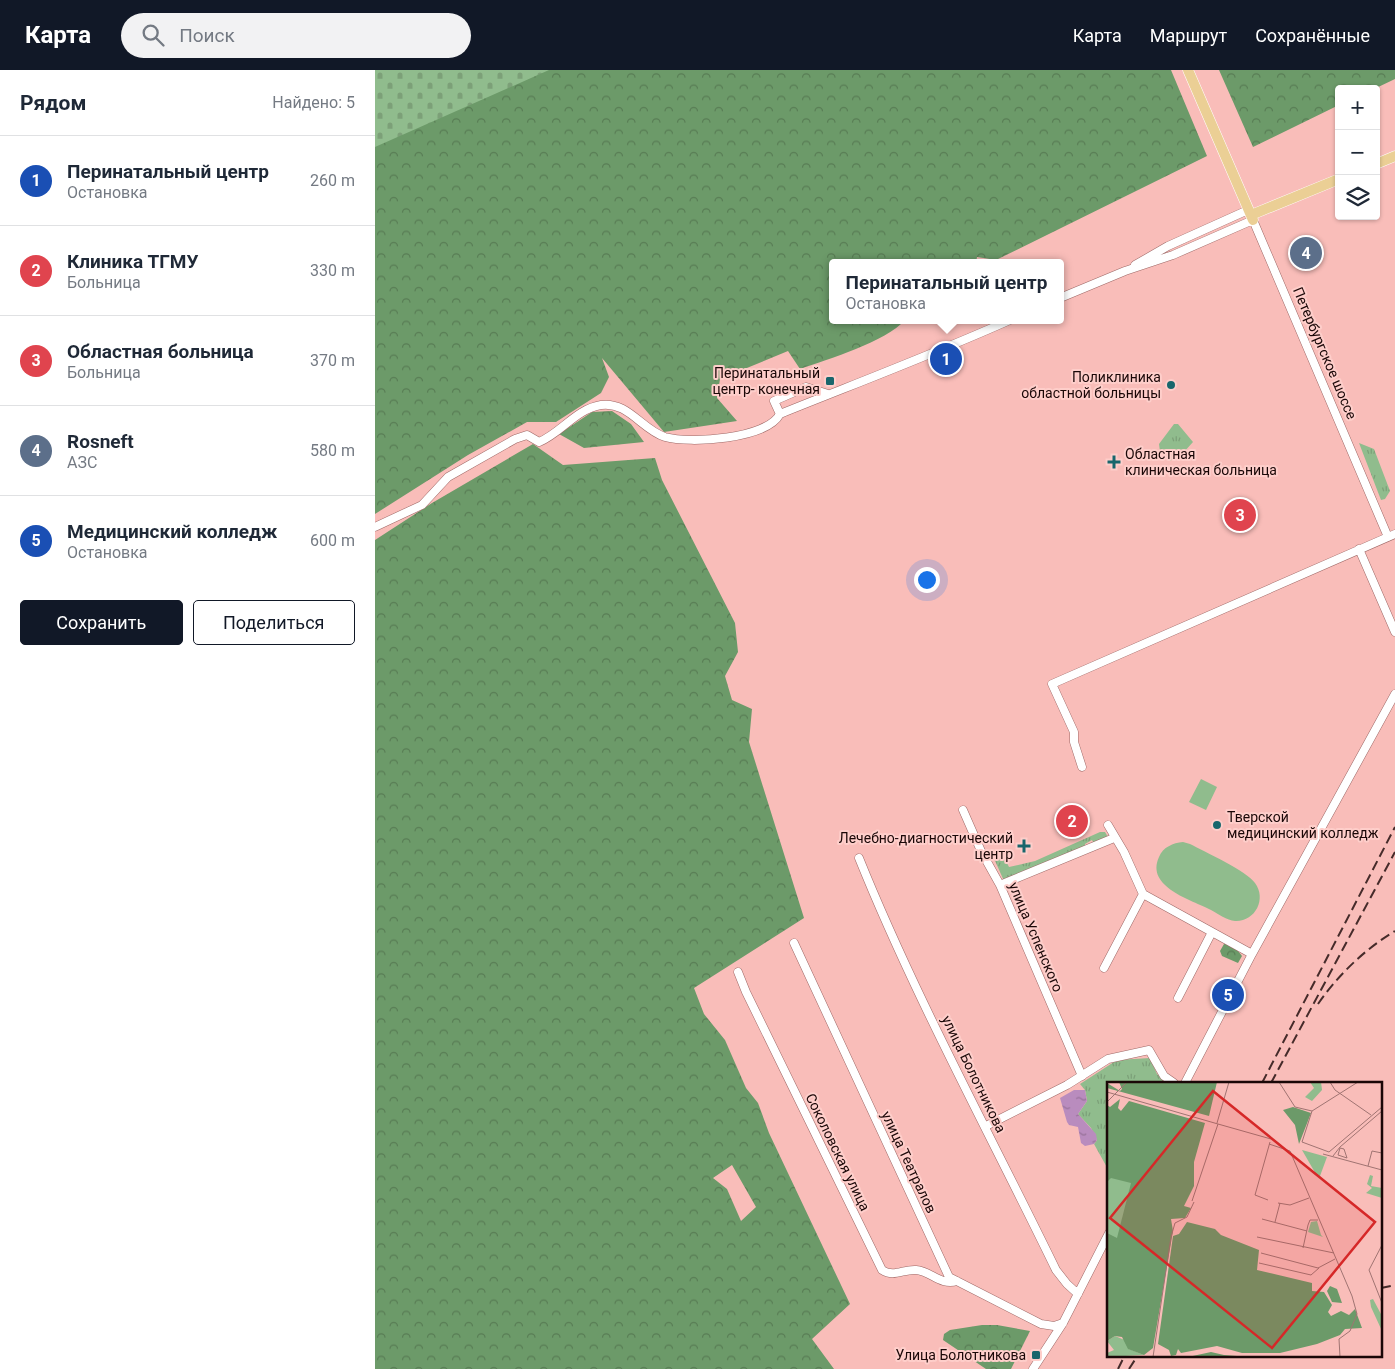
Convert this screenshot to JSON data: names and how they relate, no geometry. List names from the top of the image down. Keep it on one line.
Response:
{"streets":{"main road":["Петербургское шоссе"],"street":["улица Успенского","улица Болотникова","Соколовская улица","улица Театралов"]},"crossings":[["Соколовская улица","улица Театралов"]],"places":{"transit":["Перинатальный центр- конечная","Улица Болотникова"],"other":["Поликлиника областной больницы","Тверской медицинский колледж"],"health":["Областная клиническая больница","Лечебно-диагностический центр"]},"page":{"header":"Карта","search":"Поиск","nav":["Карта","Маршрут","Сохранённые"],"heading":["Рядом","Найдено: 5"],"map_buttons":["+","−"],"list":[{"mark":"1","name":"Перинатальный центр","note":"Остановка","value":"260 m"},{"mark":"2","name":"Клиника ТГМУ","note":"Больница","value":"330 m"},{"mark":"3","name":"Областная больница","note":"Больница","value":"370 m"},{"mark":"4","name":"Rosneft","note":"АЗС","value":"580 m"},{"mark":"5","name":"Медицинский колледж","note":"Остановка","value":"600 m"}],"pins":["4","1","3","2","5"],"popup":["Перинатальный центр","Остановка"],"buttons":["Сохранить","Поделиться"]}}
